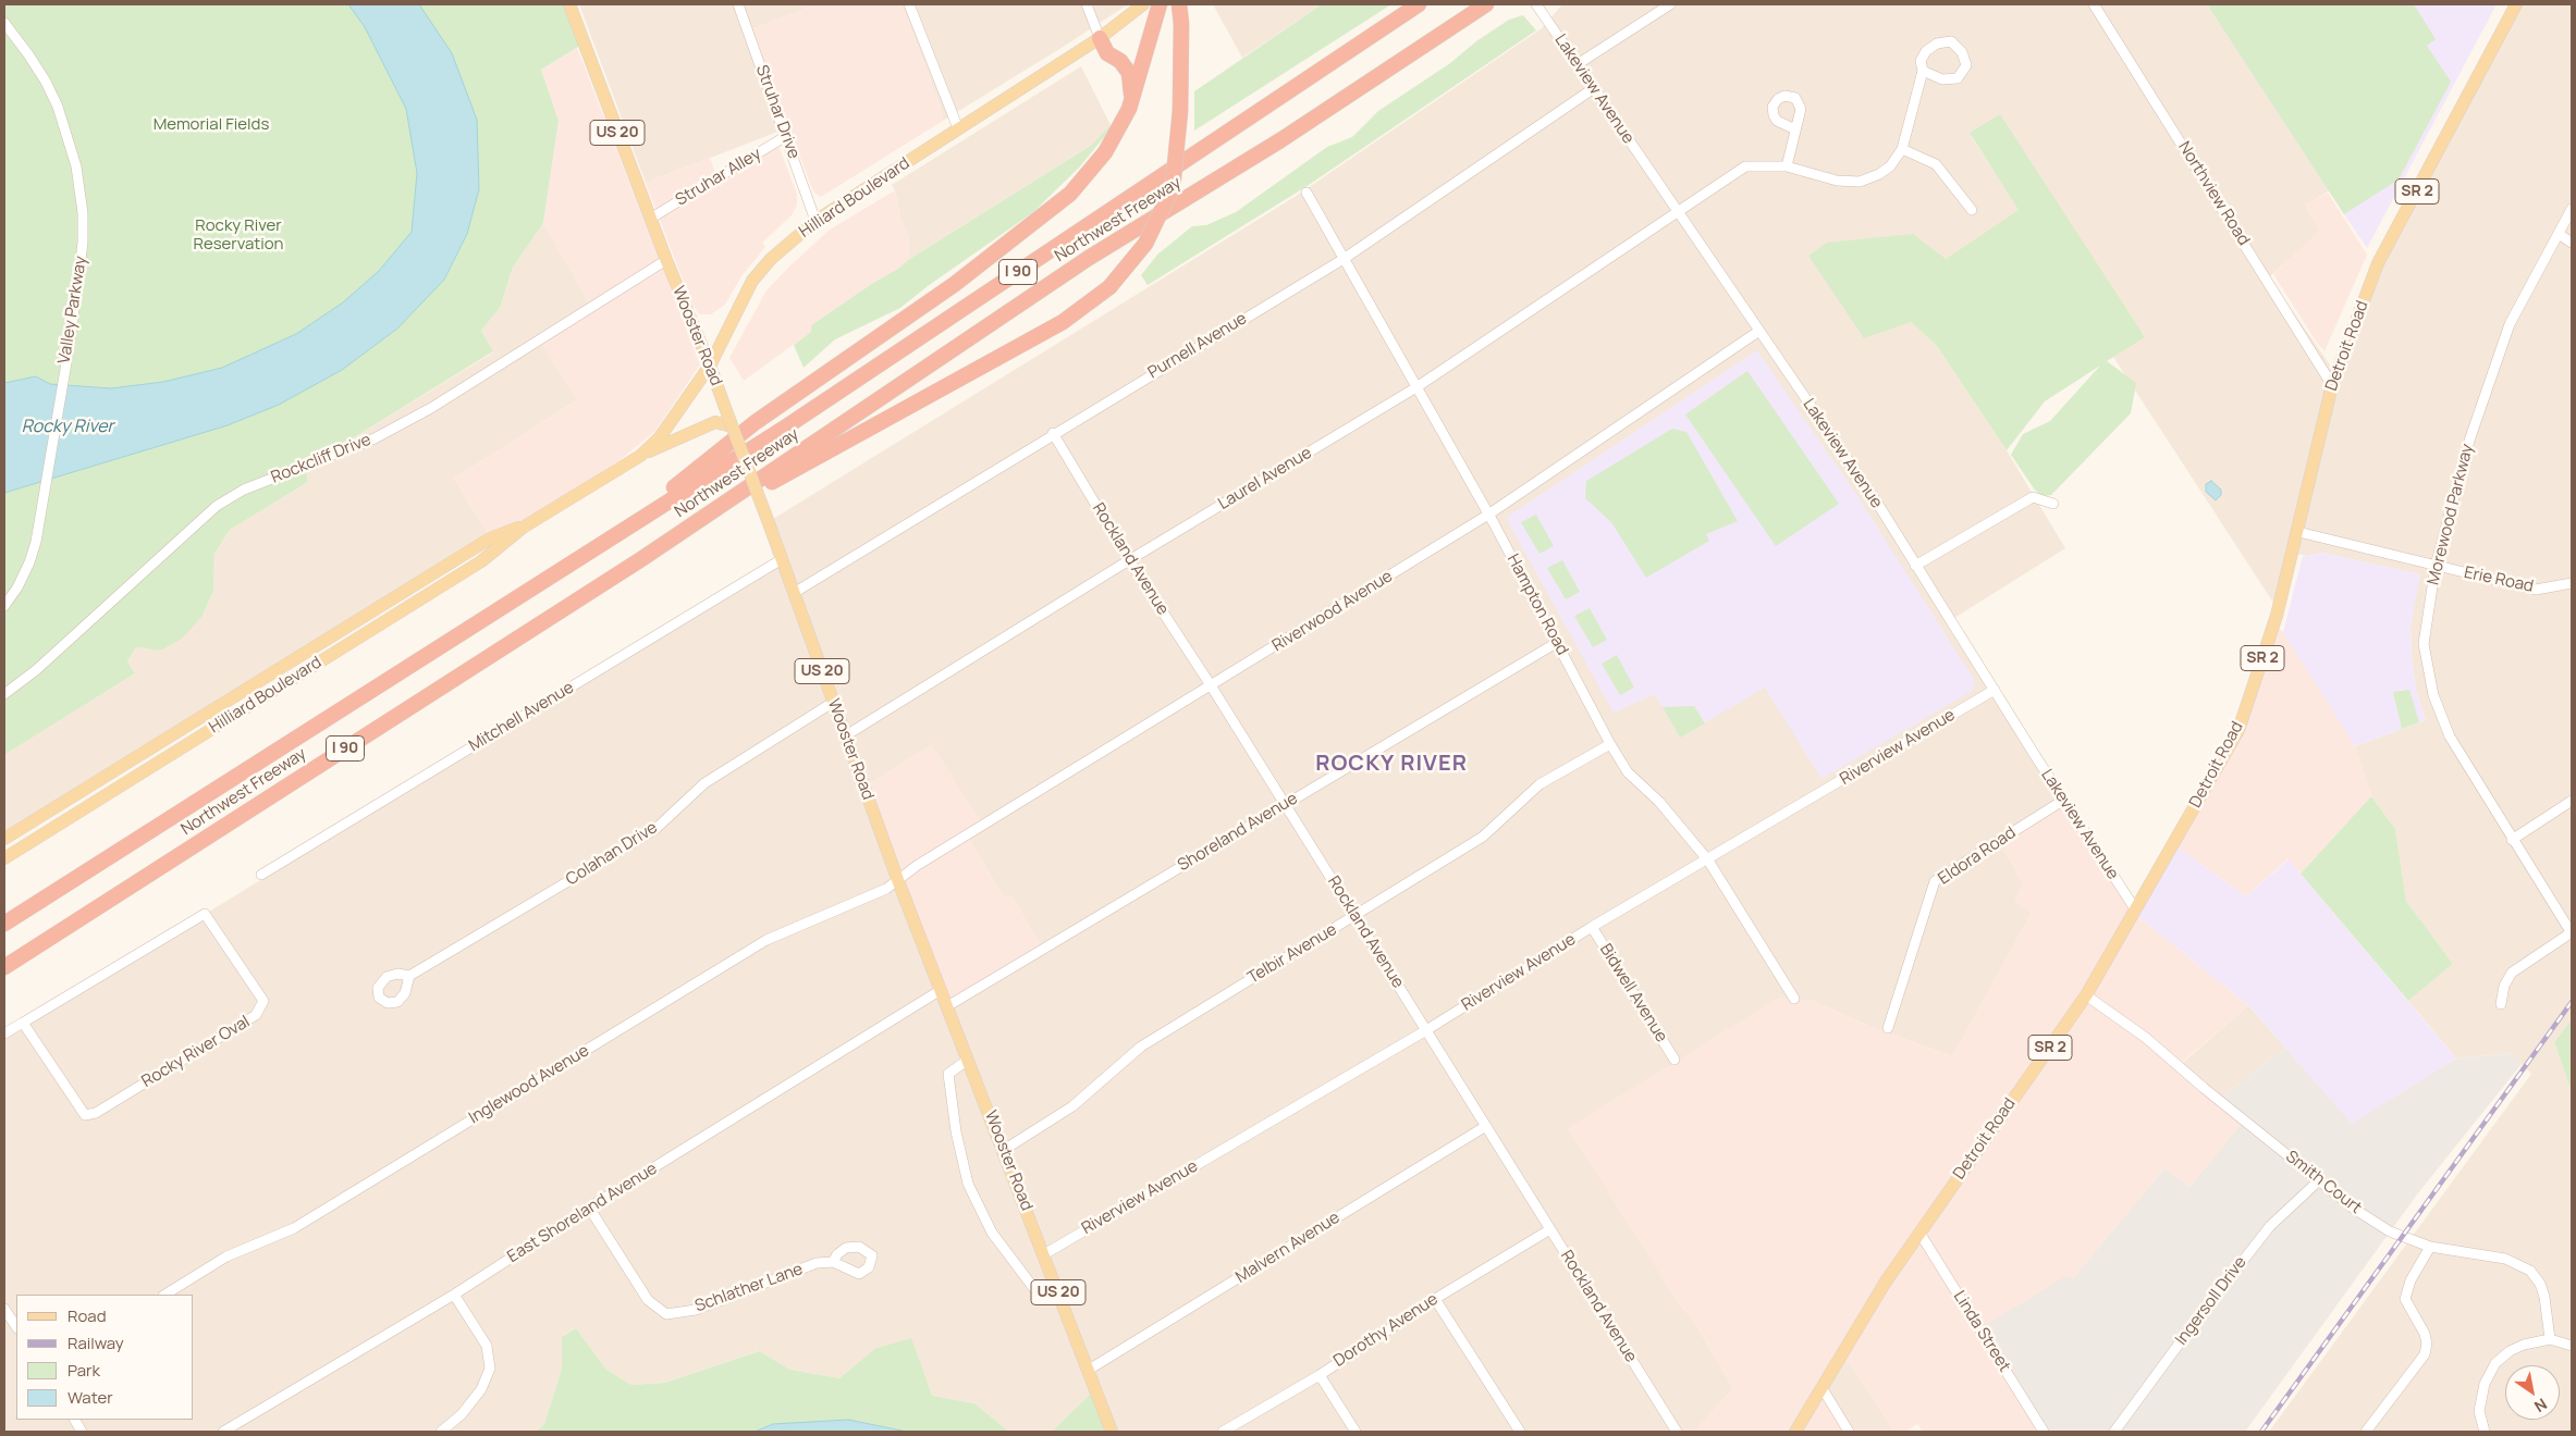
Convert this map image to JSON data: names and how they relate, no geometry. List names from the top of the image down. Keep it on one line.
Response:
{"streets":{"highway":["Northwest Freeway","I 90"],"main road":["US 20","SR 2","Hilliard Boulevard","Wooster Road","Detroit Road"],"street":["Lakeview Avenue","Struhar Drive","Struhar Alley","Northview Road","Valley Parkway","Purnell Avenue","Rockcliff Drive","Laurel Avenue","Morewood Parkway","Rockland Avenue","Erie Road","Hampton Road","Riverwood Avenue","Mitchell Avenue","Riverview Avenue","Shoreland Avenue","Colahan Drive","Eldora Road","Telbir Avenue","Bidwell Avenue","Rocky River Oval","Inglewood Avenue","Smith Court","East Shoreland Avenue","Malvern Avenue","Schlather Lane","Ingersoll Drive","Dorothy Avenue","Linda Street"]},"crossings":[["Lakeview Avenue","Purnell Avenue"],["Lakeview Avenue","Detroit Road"],["Lakeview Avenue","Laurel Avenue"],["Lakeview Avenue","Riverwood Avenue"],["Lakeview Avenue","Riverview Avenue"],["Lakeview Avenue","Eldora Road"],["Struhar Drive","Struhar Alley"],["Struhar Drive","Hilliard Boulevard"],["Struhar Alley","Wooster Road"],["Northview Road","Detroit Road"],["Hilliard Boulevard","Wooster Road"],["Wooster Road","Purnell Avenue"],["Wooster Road","Rockcliff Drive"],["Wooster Road","Laurel Avenue"],["Wooster Road","Riverwood Avenue"],["Wooster Road","Mitchell Avenue"],["Wooster Road","Riverview Avenue"],["Wooster Road","Shoreland Avenue"],["Wooster Road","Colahan Drive"],["Wooster Road","Telbir Avenue"],["Wooster Road","Inglewood Avenue"],["Wooster Road","East Shoreland Avenue"],["Wooster Road","Malvern Avenue"],["Purnell Avenue","Rockland Avenue"],["Purnell Avenue","Hampton Road"],["Detroit Road","Erie Road"],["Detroit Road","Smith Court"],["Detroit Road","Linda Street"],["Laurel Avenue","Rockland Avenue"],["Laurel Avenue","Hampton Road"],["Morewood Parkway","Erie Road"],["Rockland Avenue","Riverwood Avenue"],["Rockland Avenue","Riverview Avenue"],["Rockland Avenue","Shoreland Avenue"],["Rockland Avenue","Telbir Avenue"],["Rockland Avenue","Malvern Avenue"],["Rockland Avenue","Dorothy Avenue"],["Hampton Road","Riverwood Avenue"],["Hampton Road","Riverview Avenue"],["Hampton Road","Shoreland Avenue"],["Hampton Road","Telbir Avenue"],["Riverwood Avenue","Inglewood Avenue"],["Riverview Avenue","Bidwell Avenue"],["Smith Court","Ingersoll Drive"],["East Shoreland Avenue","Schlather Lane"]],"districts":["ROCKY RIVER"],"water":["Rocky River"],"parks":["Memorial Fields","Rocky River Reservation"],"legend":["Road","Railway","Park","Water"],"north":"bottom right"}
